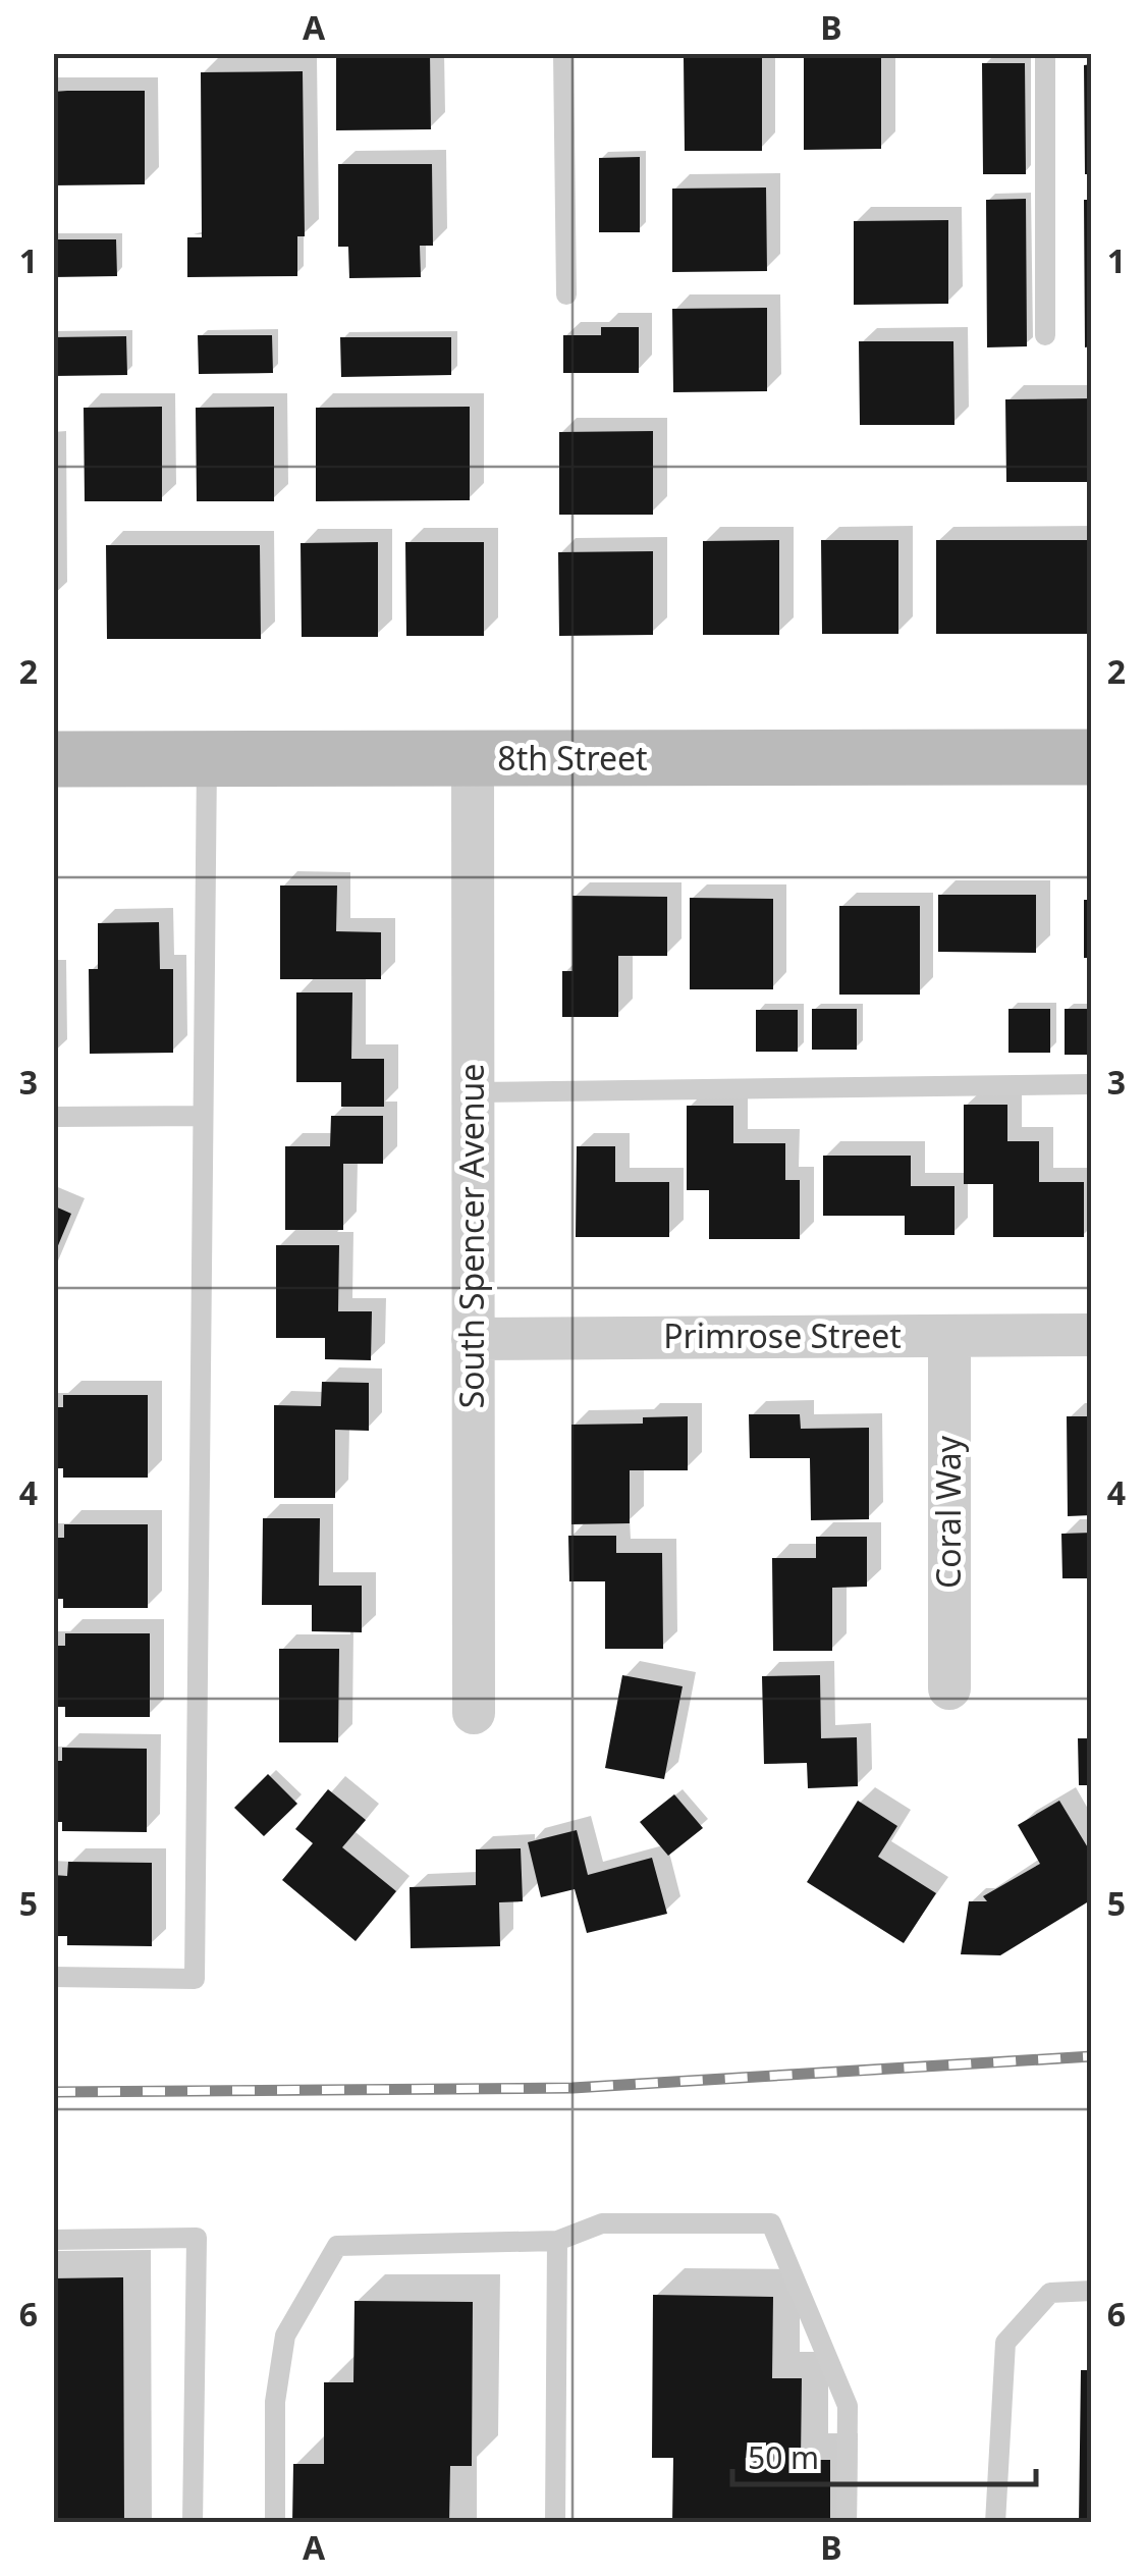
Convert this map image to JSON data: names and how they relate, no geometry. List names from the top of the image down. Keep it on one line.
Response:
{"streets":{"street":["8th Street","South Spencer Avenue","Primrose Street","Coral Way"]},"crossings":[["8th Street","South Spencer Avenue"],["South Spencer Avenue","Primrose Street"],["Primrose Street","Coral Way"]],"scale_bar":"50 m","grid":{"columns":["A","B"],"rows":["1","2","3","4","5","6"]}}
